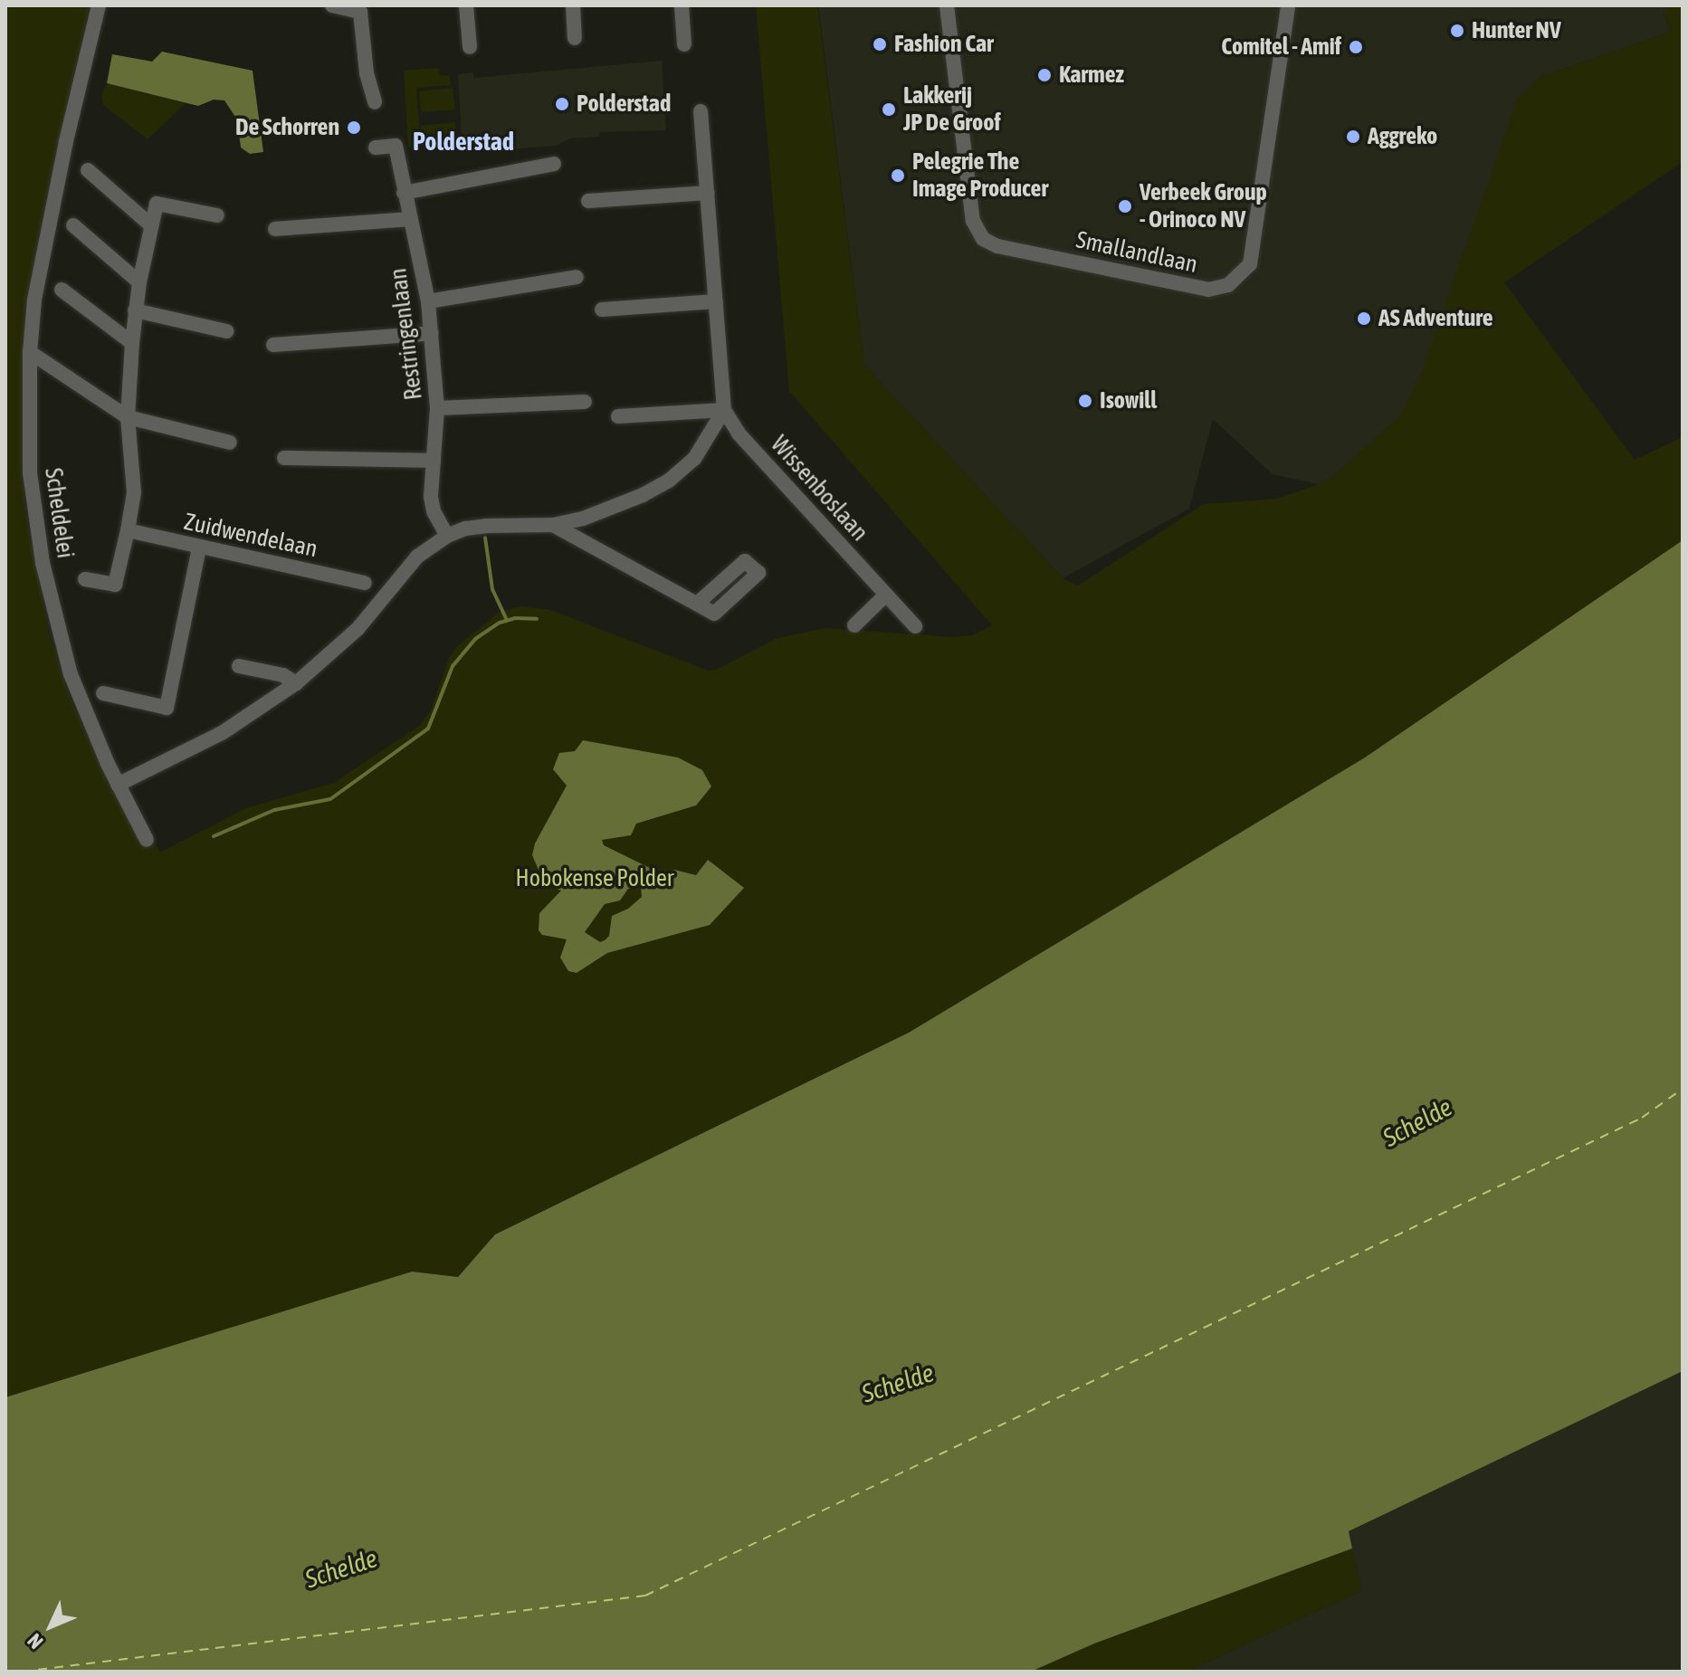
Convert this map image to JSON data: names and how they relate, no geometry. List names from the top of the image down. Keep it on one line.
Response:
{"streets":{"street":["Smallandlaan","Restringenlaan","Wissenboslaan","Scheldelei","Zuidwendelaan"]},"districts":["Polderstad"],"water":["Schelde"],"parks":["Hobokense Polder"],"places":["Hunter NV","Fashion Car","Comitel - Amif","Karmez","Polderstad","Lakkerij JP De Groof","De Schorren","Aggreko","Pelegrie The Image Producer","Verbeek Group - Orinoco NV","AS Adventure","Isowill"],"north":"bottom left"}
